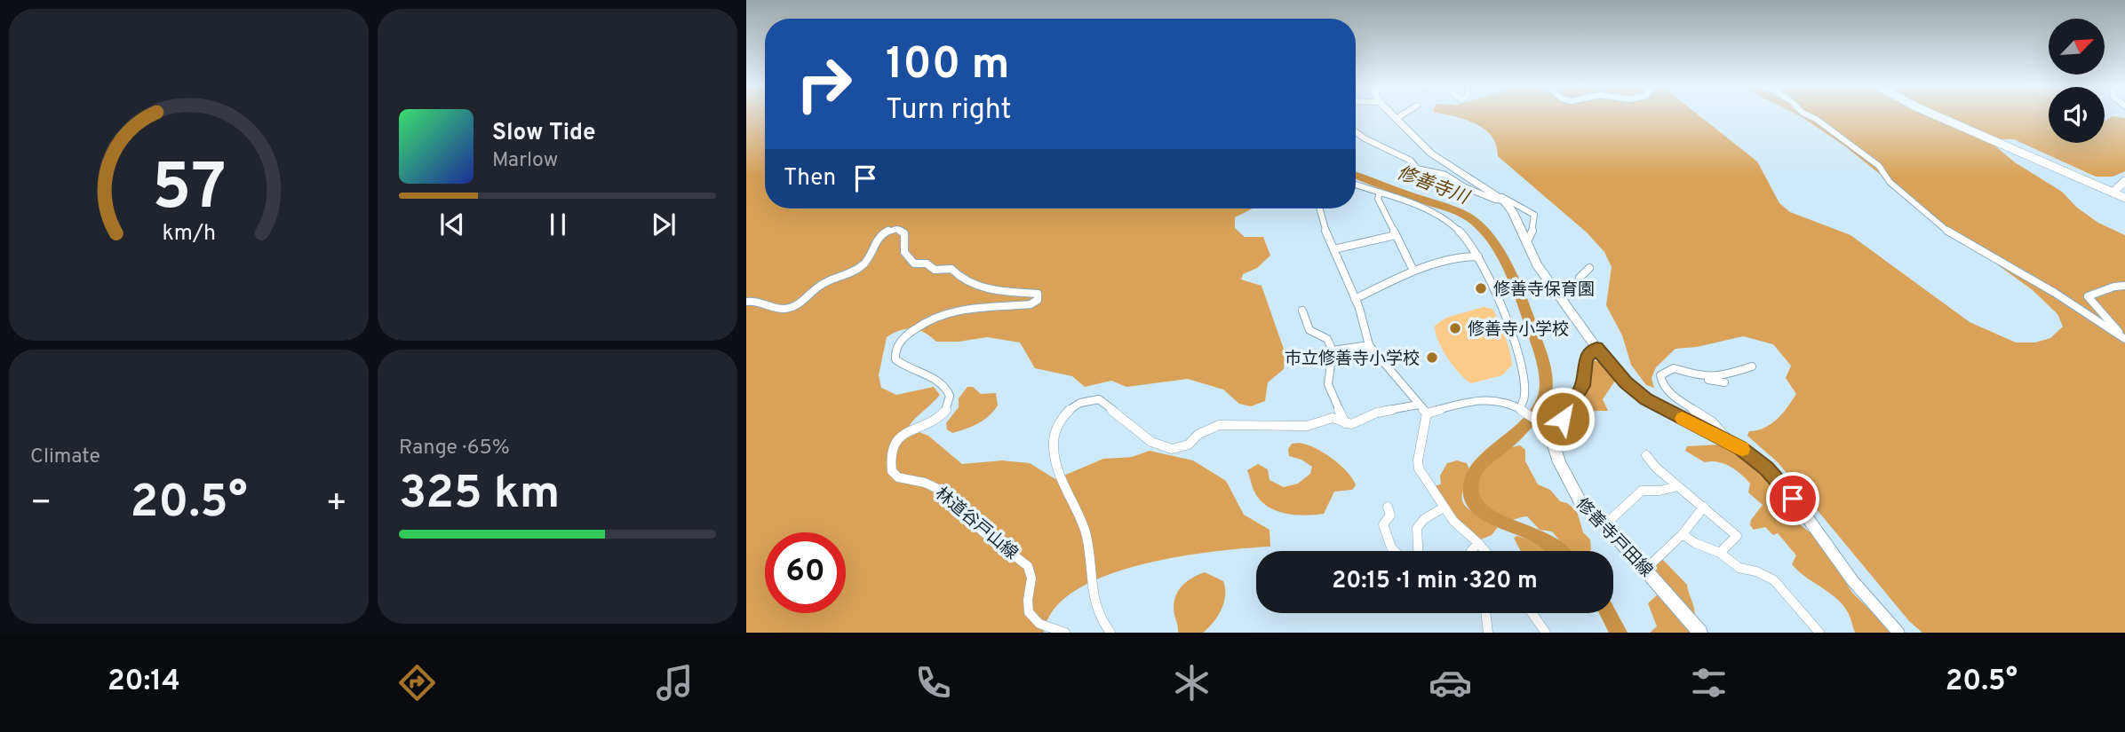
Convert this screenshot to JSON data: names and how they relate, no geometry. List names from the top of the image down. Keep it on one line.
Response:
{"streets":{"main road":["修善寺戸田線"],"street":["林道谷戸山線"]},"water":["修善寺川"],"places":["修善寺保育園","修善寺小学校","市立修善寺小学校"],"north":"top right","page":{"turn":["100 m","Turn right"],"song":["Slow Tide","Marlow"],"then":"Then","tile":["Climate",["Range · 65%","325 km"]],"heat":["−","20.5°","+"],"limit":"60","trip":"20:15 · 1 min · 320 m","tabs":["20:14","20.5°"],"gauge":["57","km/h"]}}
